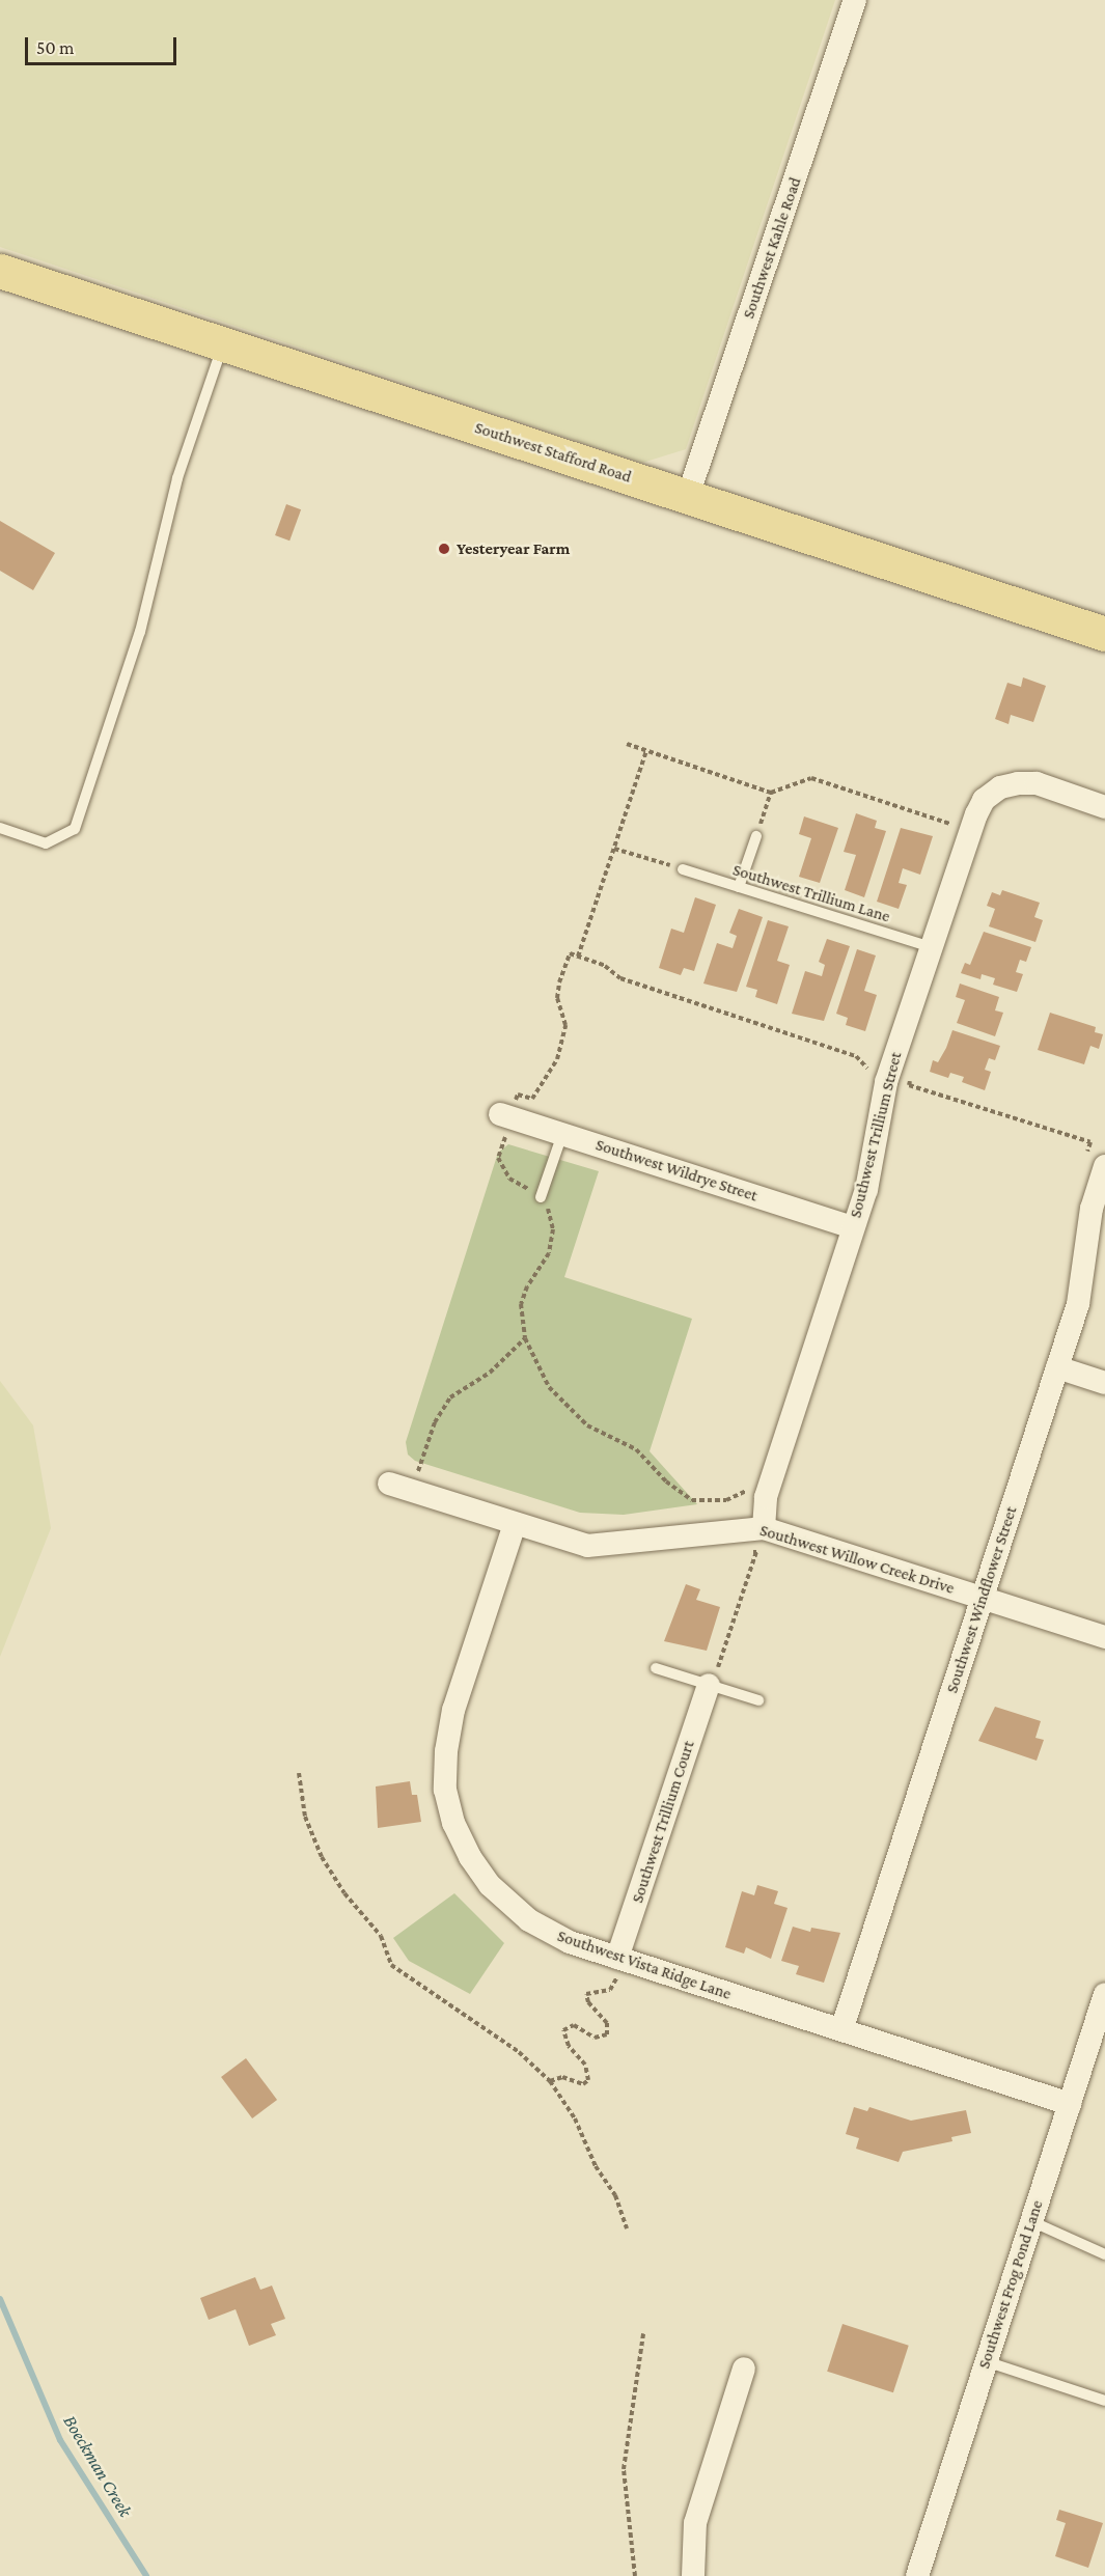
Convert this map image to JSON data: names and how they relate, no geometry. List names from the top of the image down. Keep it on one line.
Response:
{"streets":{"main road":["Southwest Stafford Road"],"street":["Southwest Kahle Road","Southwest Trillium Street","Southwest Wildrye Street","Southwest Willow Creek Drive","Southwest Windflower Street","Southwest Trillium Court","Southwest Vista Ridge Lane","Southwest Frog Pond Lane"],"lane":["Southwest Trillium Lane"]},"crossings":[["Southwest Kahle Road","Southwest Stafford Road"],["Southwest Trillium Lane","Southwest Trillium Street"],["Southwest Trillium Street","Southwest Wildrye Street"],["Southwest Trillium Street","Southwest Willow Creek Drive"],["Southwest Willow Creek Drive","Southwest Windflower Street"],["Southwest Willow Creek Drive","Southwest Vista Ridge Lane"],["Southwest Windflower Street","Southwest Vista Ridge Lane"],["Southwest Trillium Court","Southwest Vista Ridge Lane"],["Southwest Vista Ridge Lane","Southwest Frog Pond Lane"]],"water":["Boeckman Creek"],"places":["Yesteryear Farm"],"scale_bar":"50 m"}
